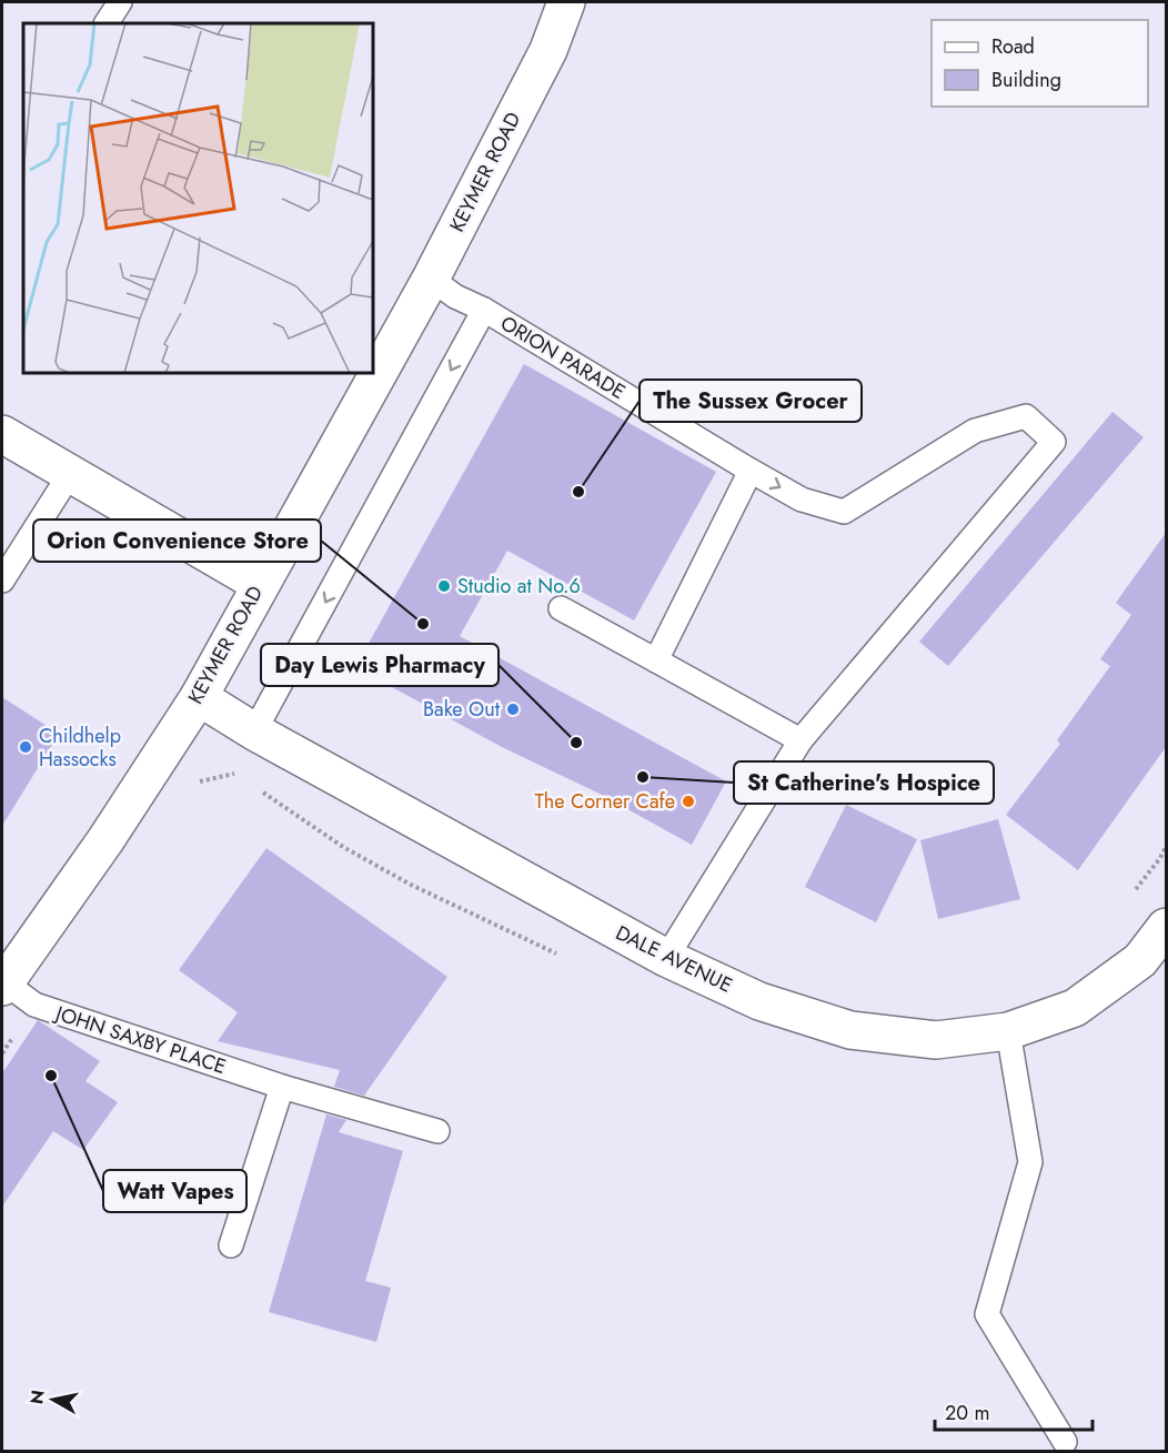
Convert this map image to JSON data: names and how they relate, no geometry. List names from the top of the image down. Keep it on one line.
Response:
{"streets":{"street":["KEYMER ROAD","DALE AVENUE"],"lane":["ORION PARADE","JOHN SAXBY PLACE"]},"crossings":[["KEYMER ROAD","DALE AVENUE"],["KEYMER ROAD","JOHN SAXBY PLACE"],["ORION PARADE","DALE AVENUE"]],"places":["The Sussex Grocer","Studio at No.6","Orion Convenience Store","Bake Out","Day Lewis Pharmacy","Childhelp Hassocks","St Catherine's Hospice","The Corner Cafe","Watt Vapes"],"legend":["Road","Building"],"scale_bar":"20 m","north":"left"}
